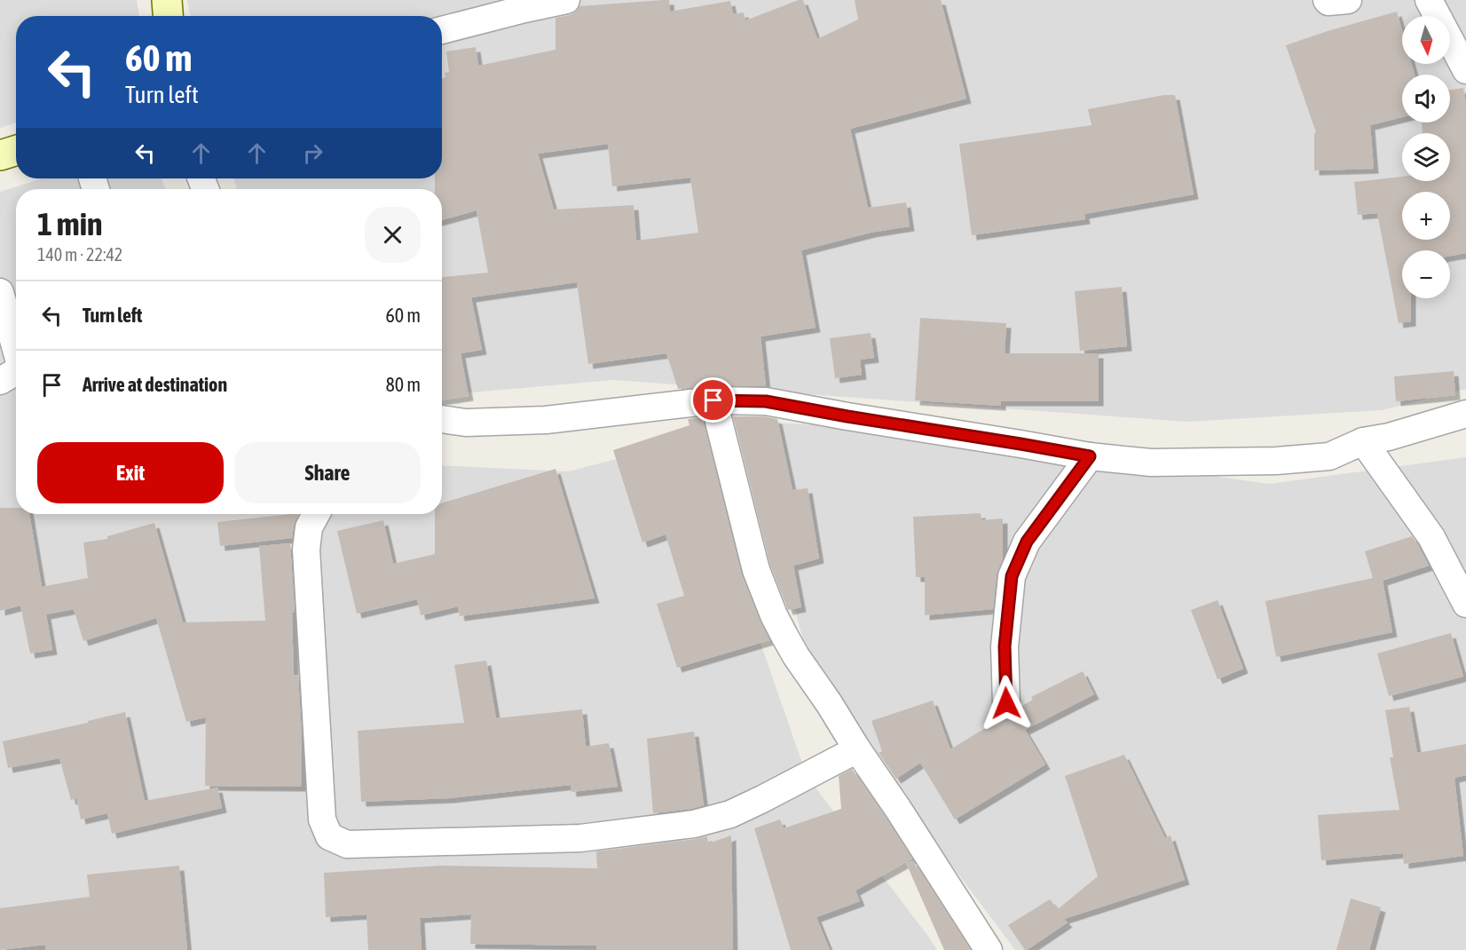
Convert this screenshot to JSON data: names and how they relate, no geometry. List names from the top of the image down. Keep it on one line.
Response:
{"north":"bottom","page":{"map_buttons":["+","−"],"turn":["60 m","Turn left"],"heading":["1 min","140 m · 22:42"],"list":[{"name":"Turn left","value":"60 m"},{"name":"Arrive at destination","value":"80 m"}],"buttons":["Exit","Share"]}}
